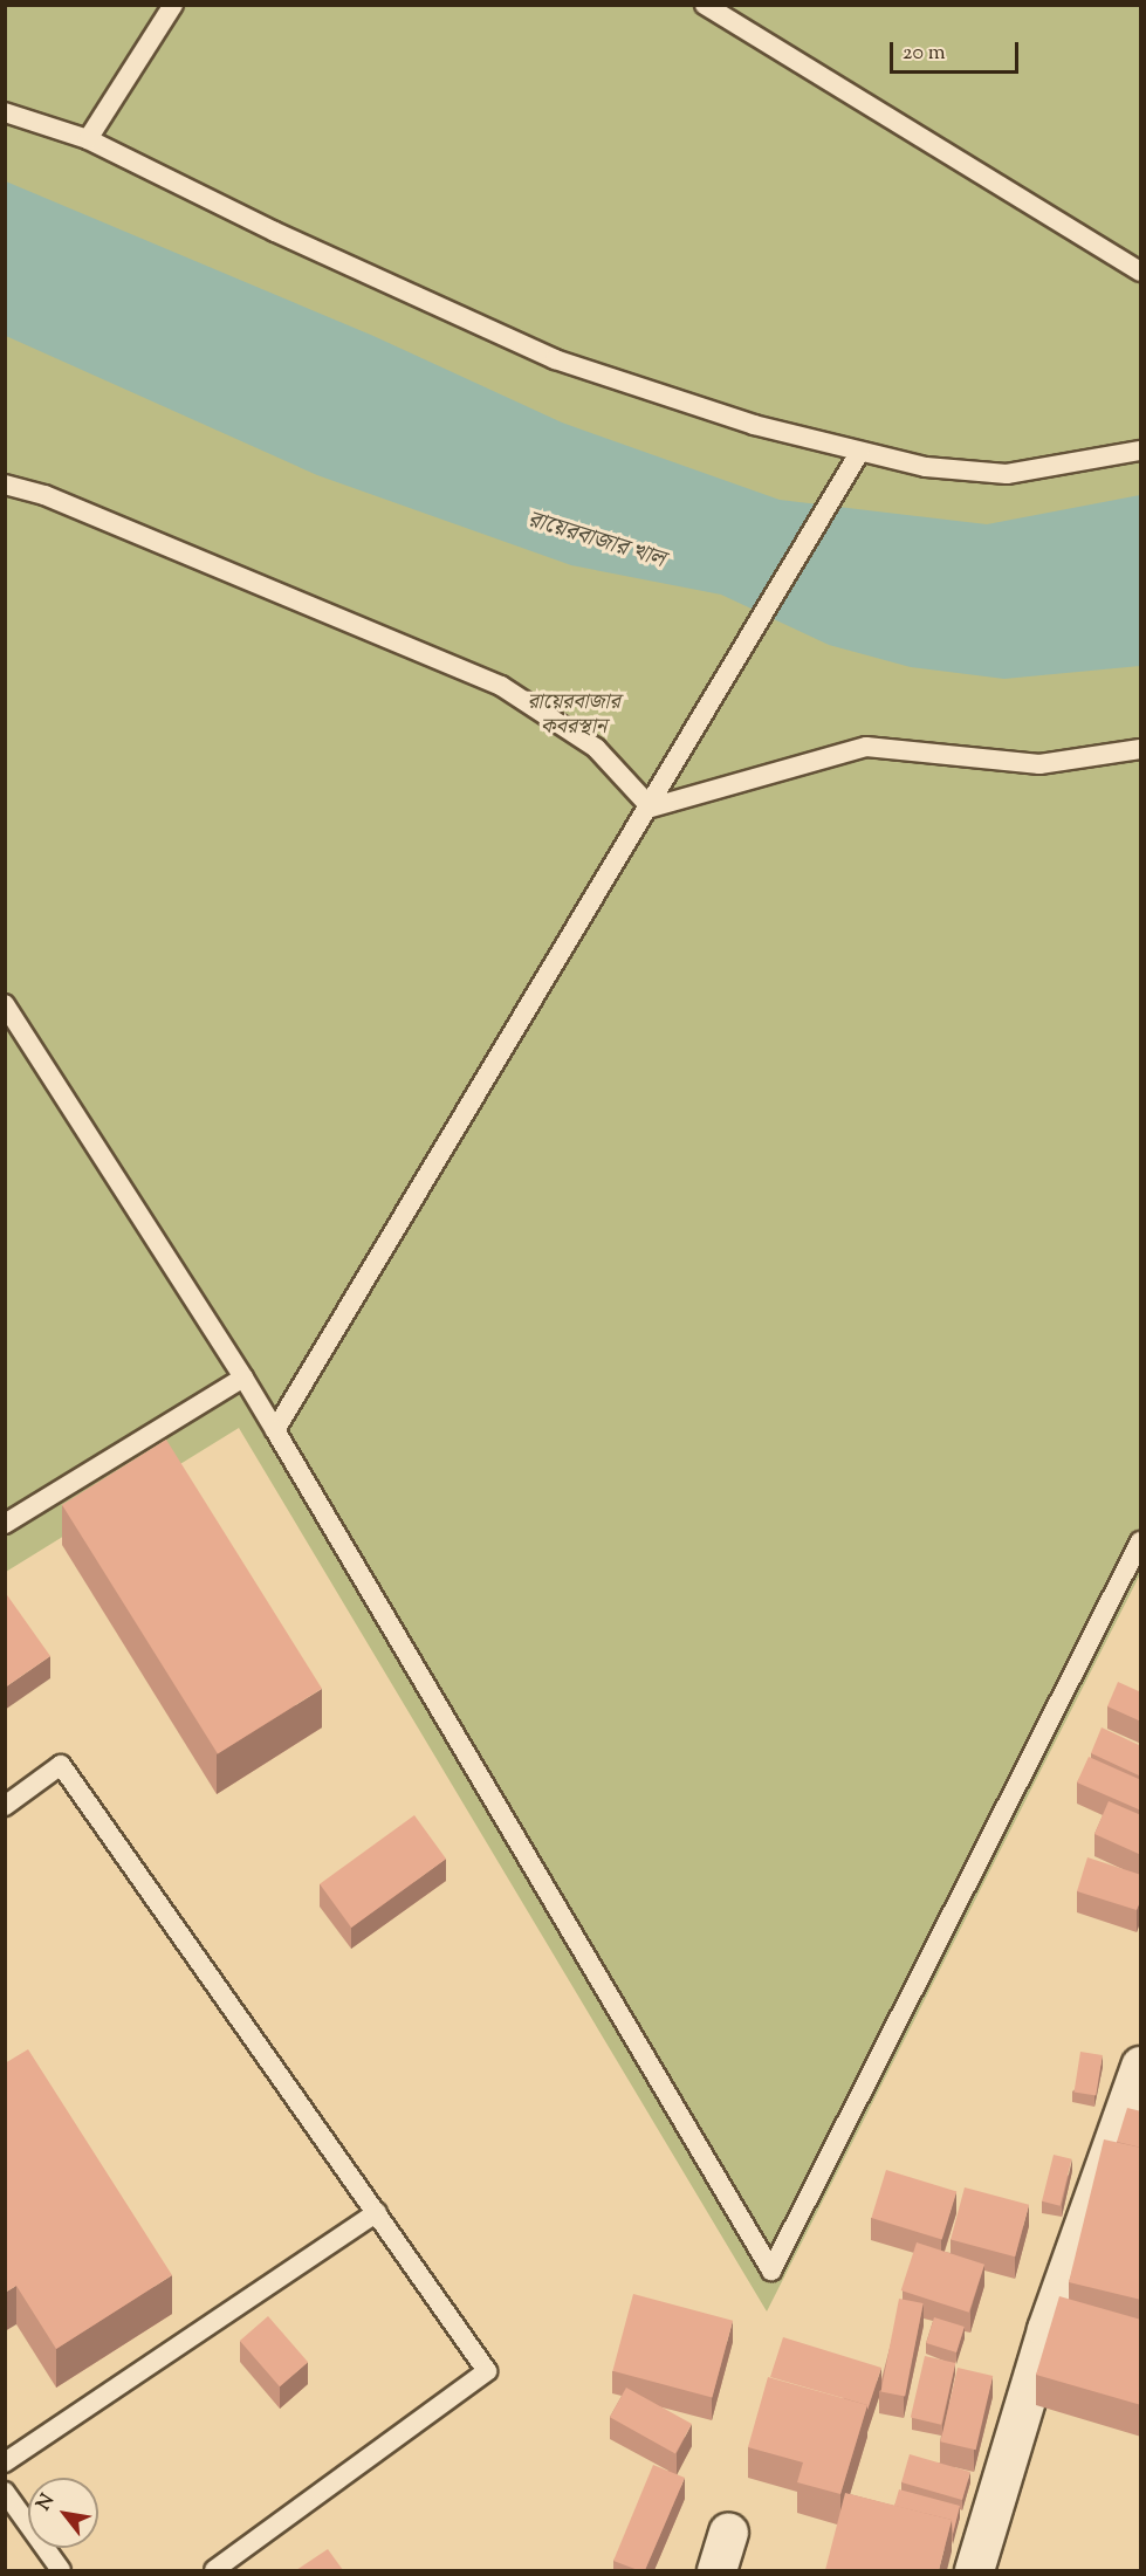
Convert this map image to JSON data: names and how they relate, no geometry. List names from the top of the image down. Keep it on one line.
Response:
{"water":["রায়েরবাজার খাল"],"parks":["রায়েরবাজার কবরস্থান"],"scale_bar":"20 m","north":"top left"}
